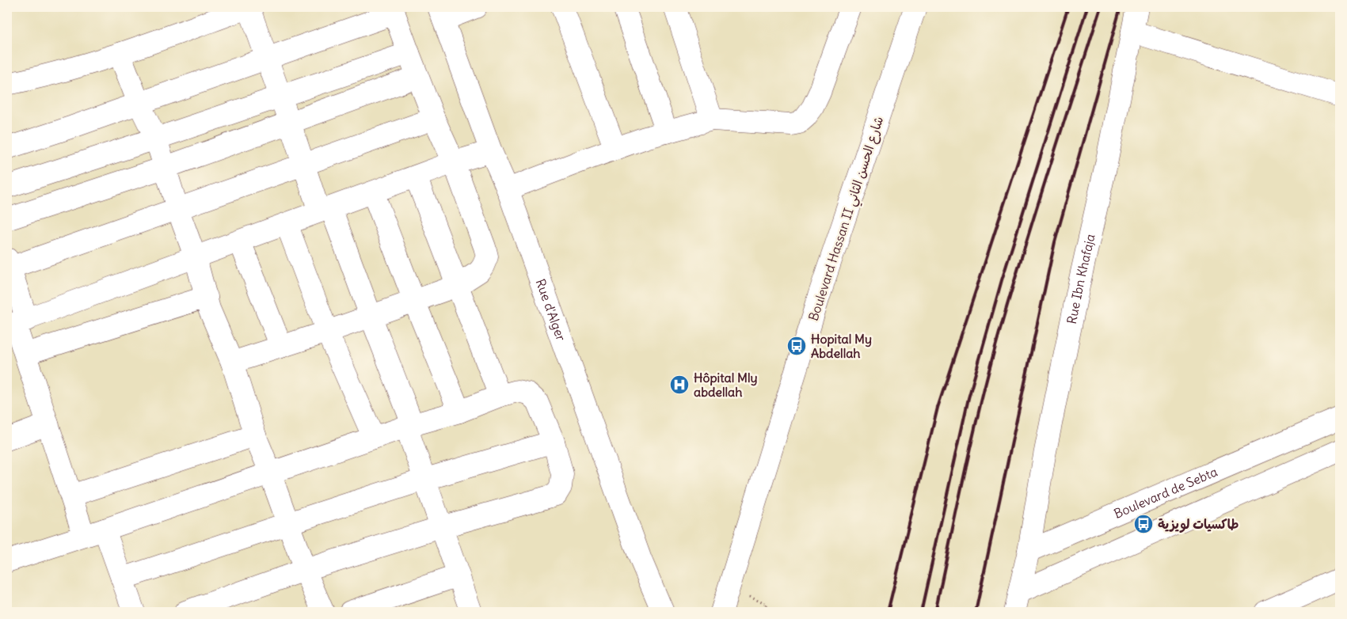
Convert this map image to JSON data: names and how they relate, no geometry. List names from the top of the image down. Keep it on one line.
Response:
{"streets":{"street":["Boulevard Hassan II شارع الحسن الثاني","Rue Ibn Khafaja","Rue d'Alger","Boulevard de Sebta"]},"crossings":[["Rue Ibn Khafaja","Boulevard de Sebta"]],"places":{"bus stop":["Hopital My Abdellah","طاكسيات لويزية"],"hospital":["Hôpital Mly abdellah"]}}
